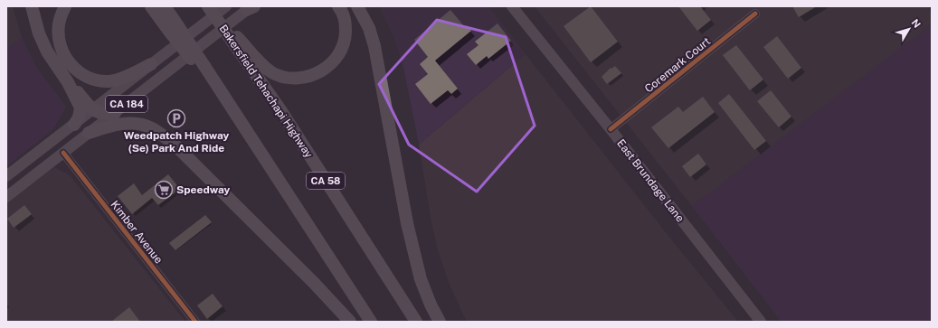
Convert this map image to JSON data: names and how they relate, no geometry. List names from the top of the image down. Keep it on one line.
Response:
{"streets":{"highway":["Bakersfield Tehachapi Highway","CA 58"],"main road":["CA 184","East Brundage Lane"],"street":["Coremark Court","Kimber Avenue"]},"crossings":[["Coremark Court","East Brundage Lane"],["CA 184","Kimber Avenue"]],"places":{"parking":["Weedpatch Highway (Se) Park And Ride"],"supermarket":["Speedway"]},"north":"top right"}
